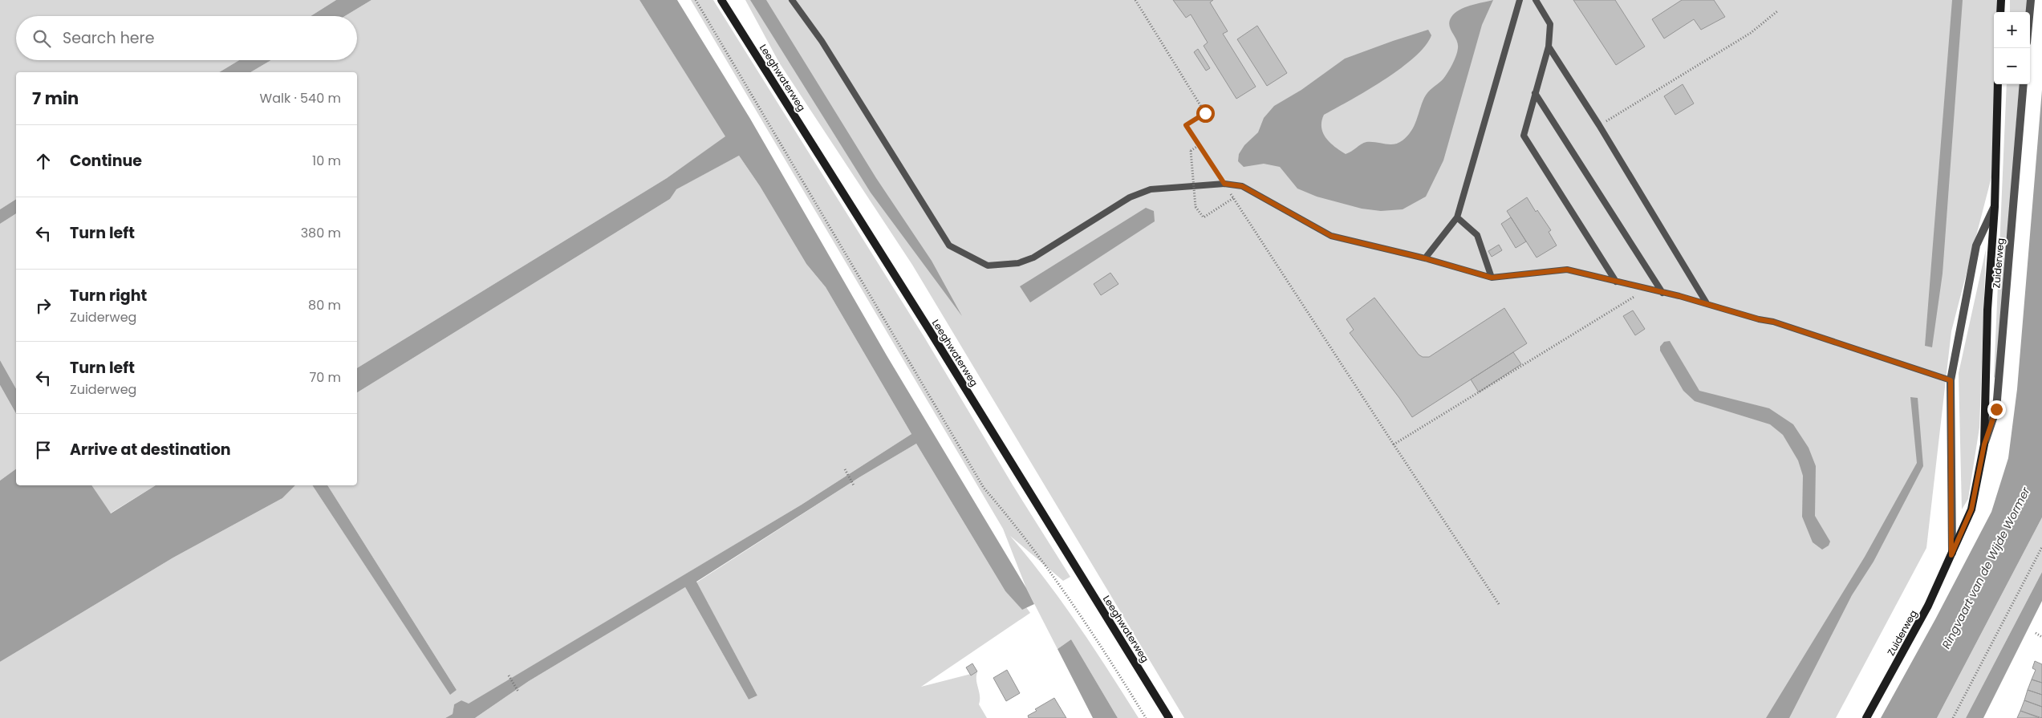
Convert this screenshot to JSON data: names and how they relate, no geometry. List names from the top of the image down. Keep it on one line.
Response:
{"streets":{"main road":["Leeghwaterweg","Zuiderweg"]},"water":["Ringvaart van de Wijde Wormer"],"page":{"map_buttons":["+","−"],"search":"Search here","heading":["7 min","Walk · 540 m"],"list":[["Continue","10 m"],["Turn left","380 m"],["Turn right","Zuiderweg","80 m"],["Turn left","Zuiderweg","70 m"],"Arrive at destination"]}}
